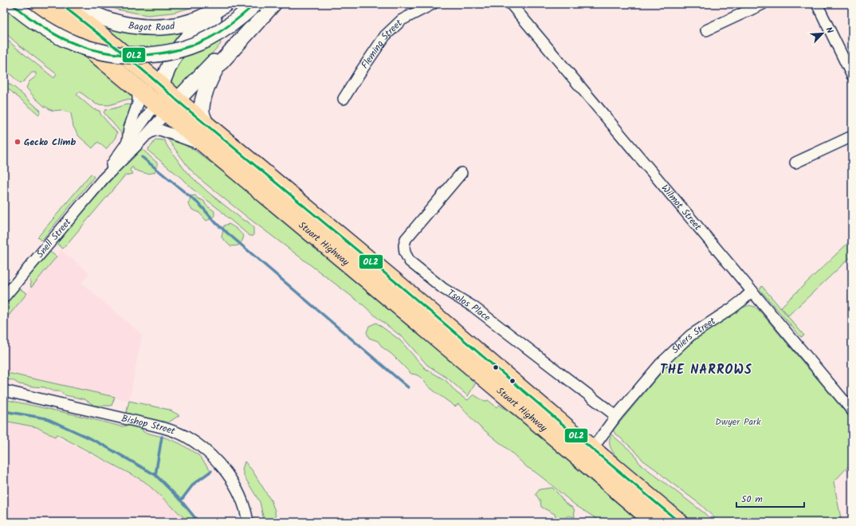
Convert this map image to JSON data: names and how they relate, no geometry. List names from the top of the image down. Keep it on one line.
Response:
{"streets":{"highway":["Stuart Highway"],"main road":["Bagot Road"],"street":["Fleming Street","Wilmot Street","Snell Street","Tsolos Place","Shiers Street","Bishop Street"]},"crossings":[["Wilmot Street","Shiers Street"],["Snell Street","Stuart Highway"],["Stuart Highway","Shiers Street"],["Tsolos Place","Shiers Street"]],"districts":["THE NARROWS"],"parks":["Dwyer Park"],"places":["Gecko Climb"],"lines":["transit line OL2"],"scale_bar":"50 m","north":"top right"}
